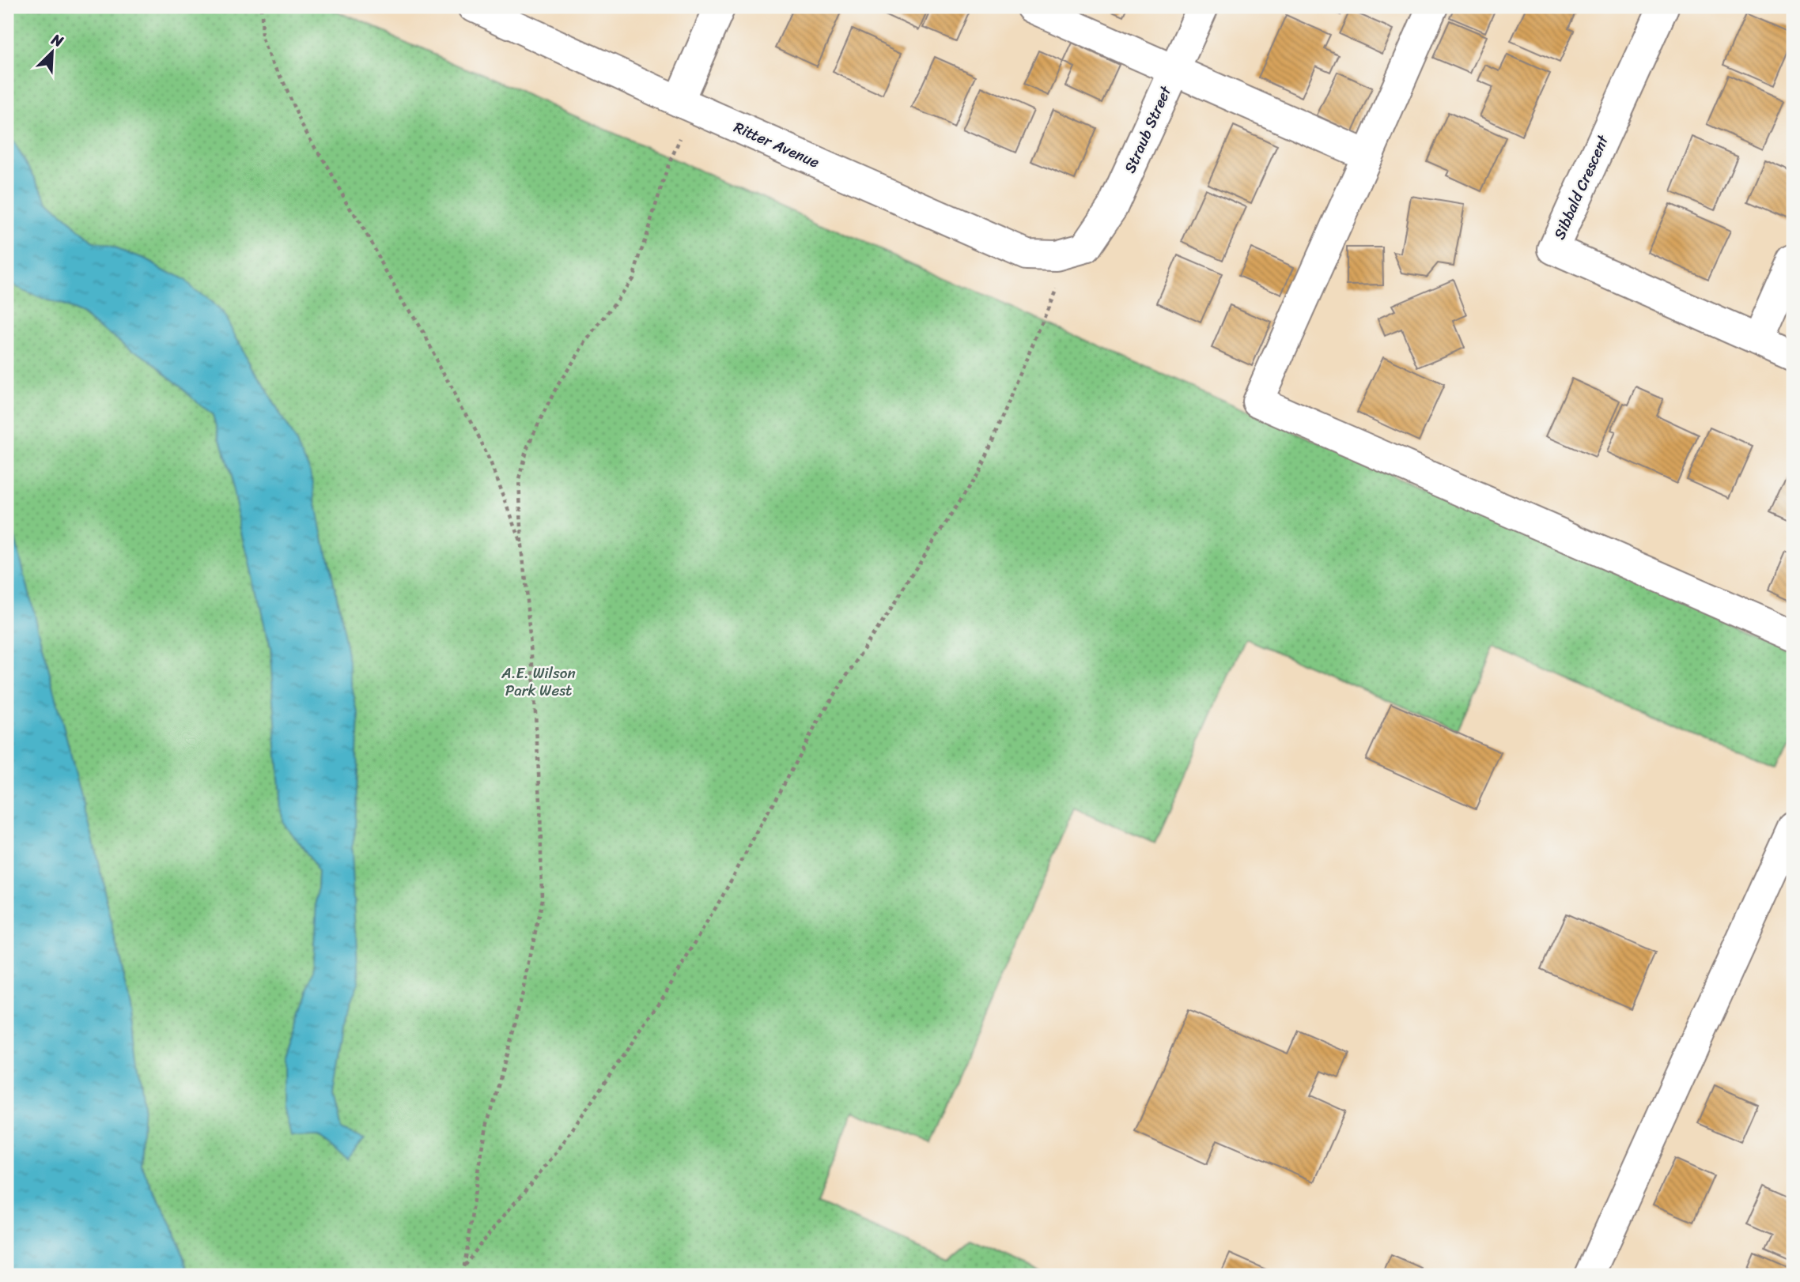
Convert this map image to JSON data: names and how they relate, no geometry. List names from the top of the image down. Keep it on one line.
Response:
{"streets":{"street":["Straub Street","Ritter Avenue","Sibbald Crescent"]},"crossings":[["Straub Street","Ritter Avenue"]],"parks":["A.E. Wilson Park West"],"north":"top right"}
